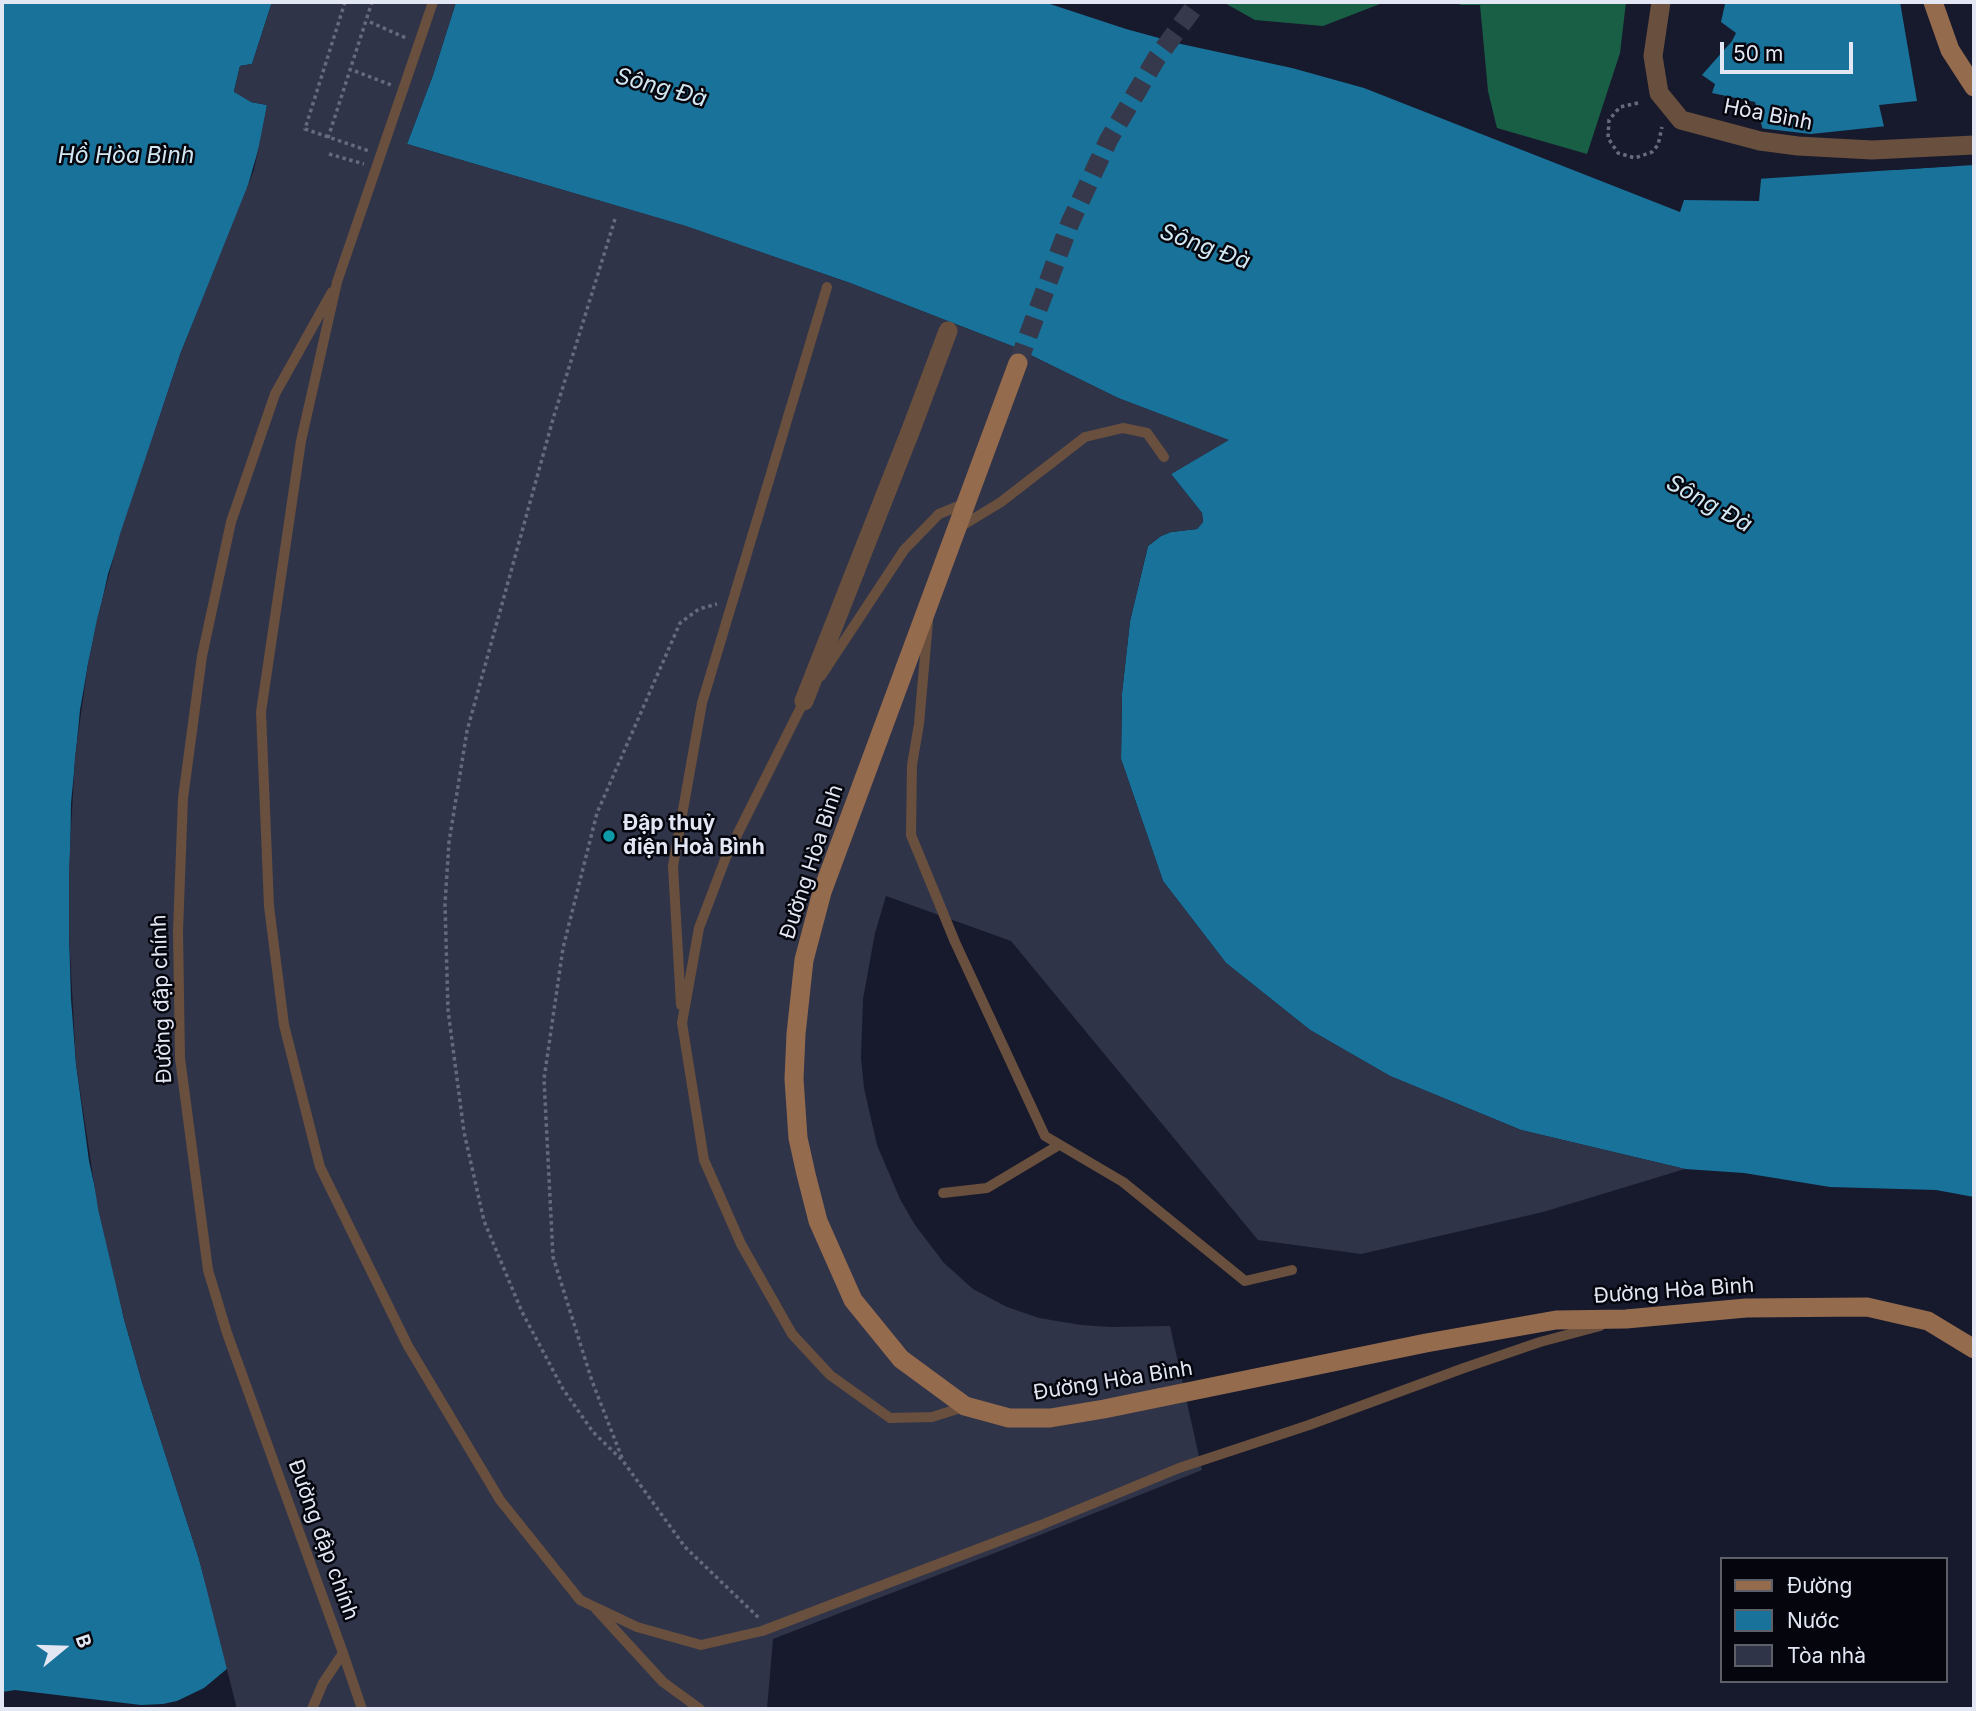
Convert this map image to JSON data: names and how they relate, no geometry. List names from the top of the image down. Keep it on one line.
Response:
{"streets":{"main road":["Đường Hòa Bình"],"street":["Hòa Bình"],"lane":["Đường đập chính"]},"water":["Sông Đà","Hồ Hòa Bình"],"places":["Đập thuỷ điện Hoà Bình"],"legend":["Đường","Nước","Tòa nhà"],"scale_bar":"50 m","north":"right"}
